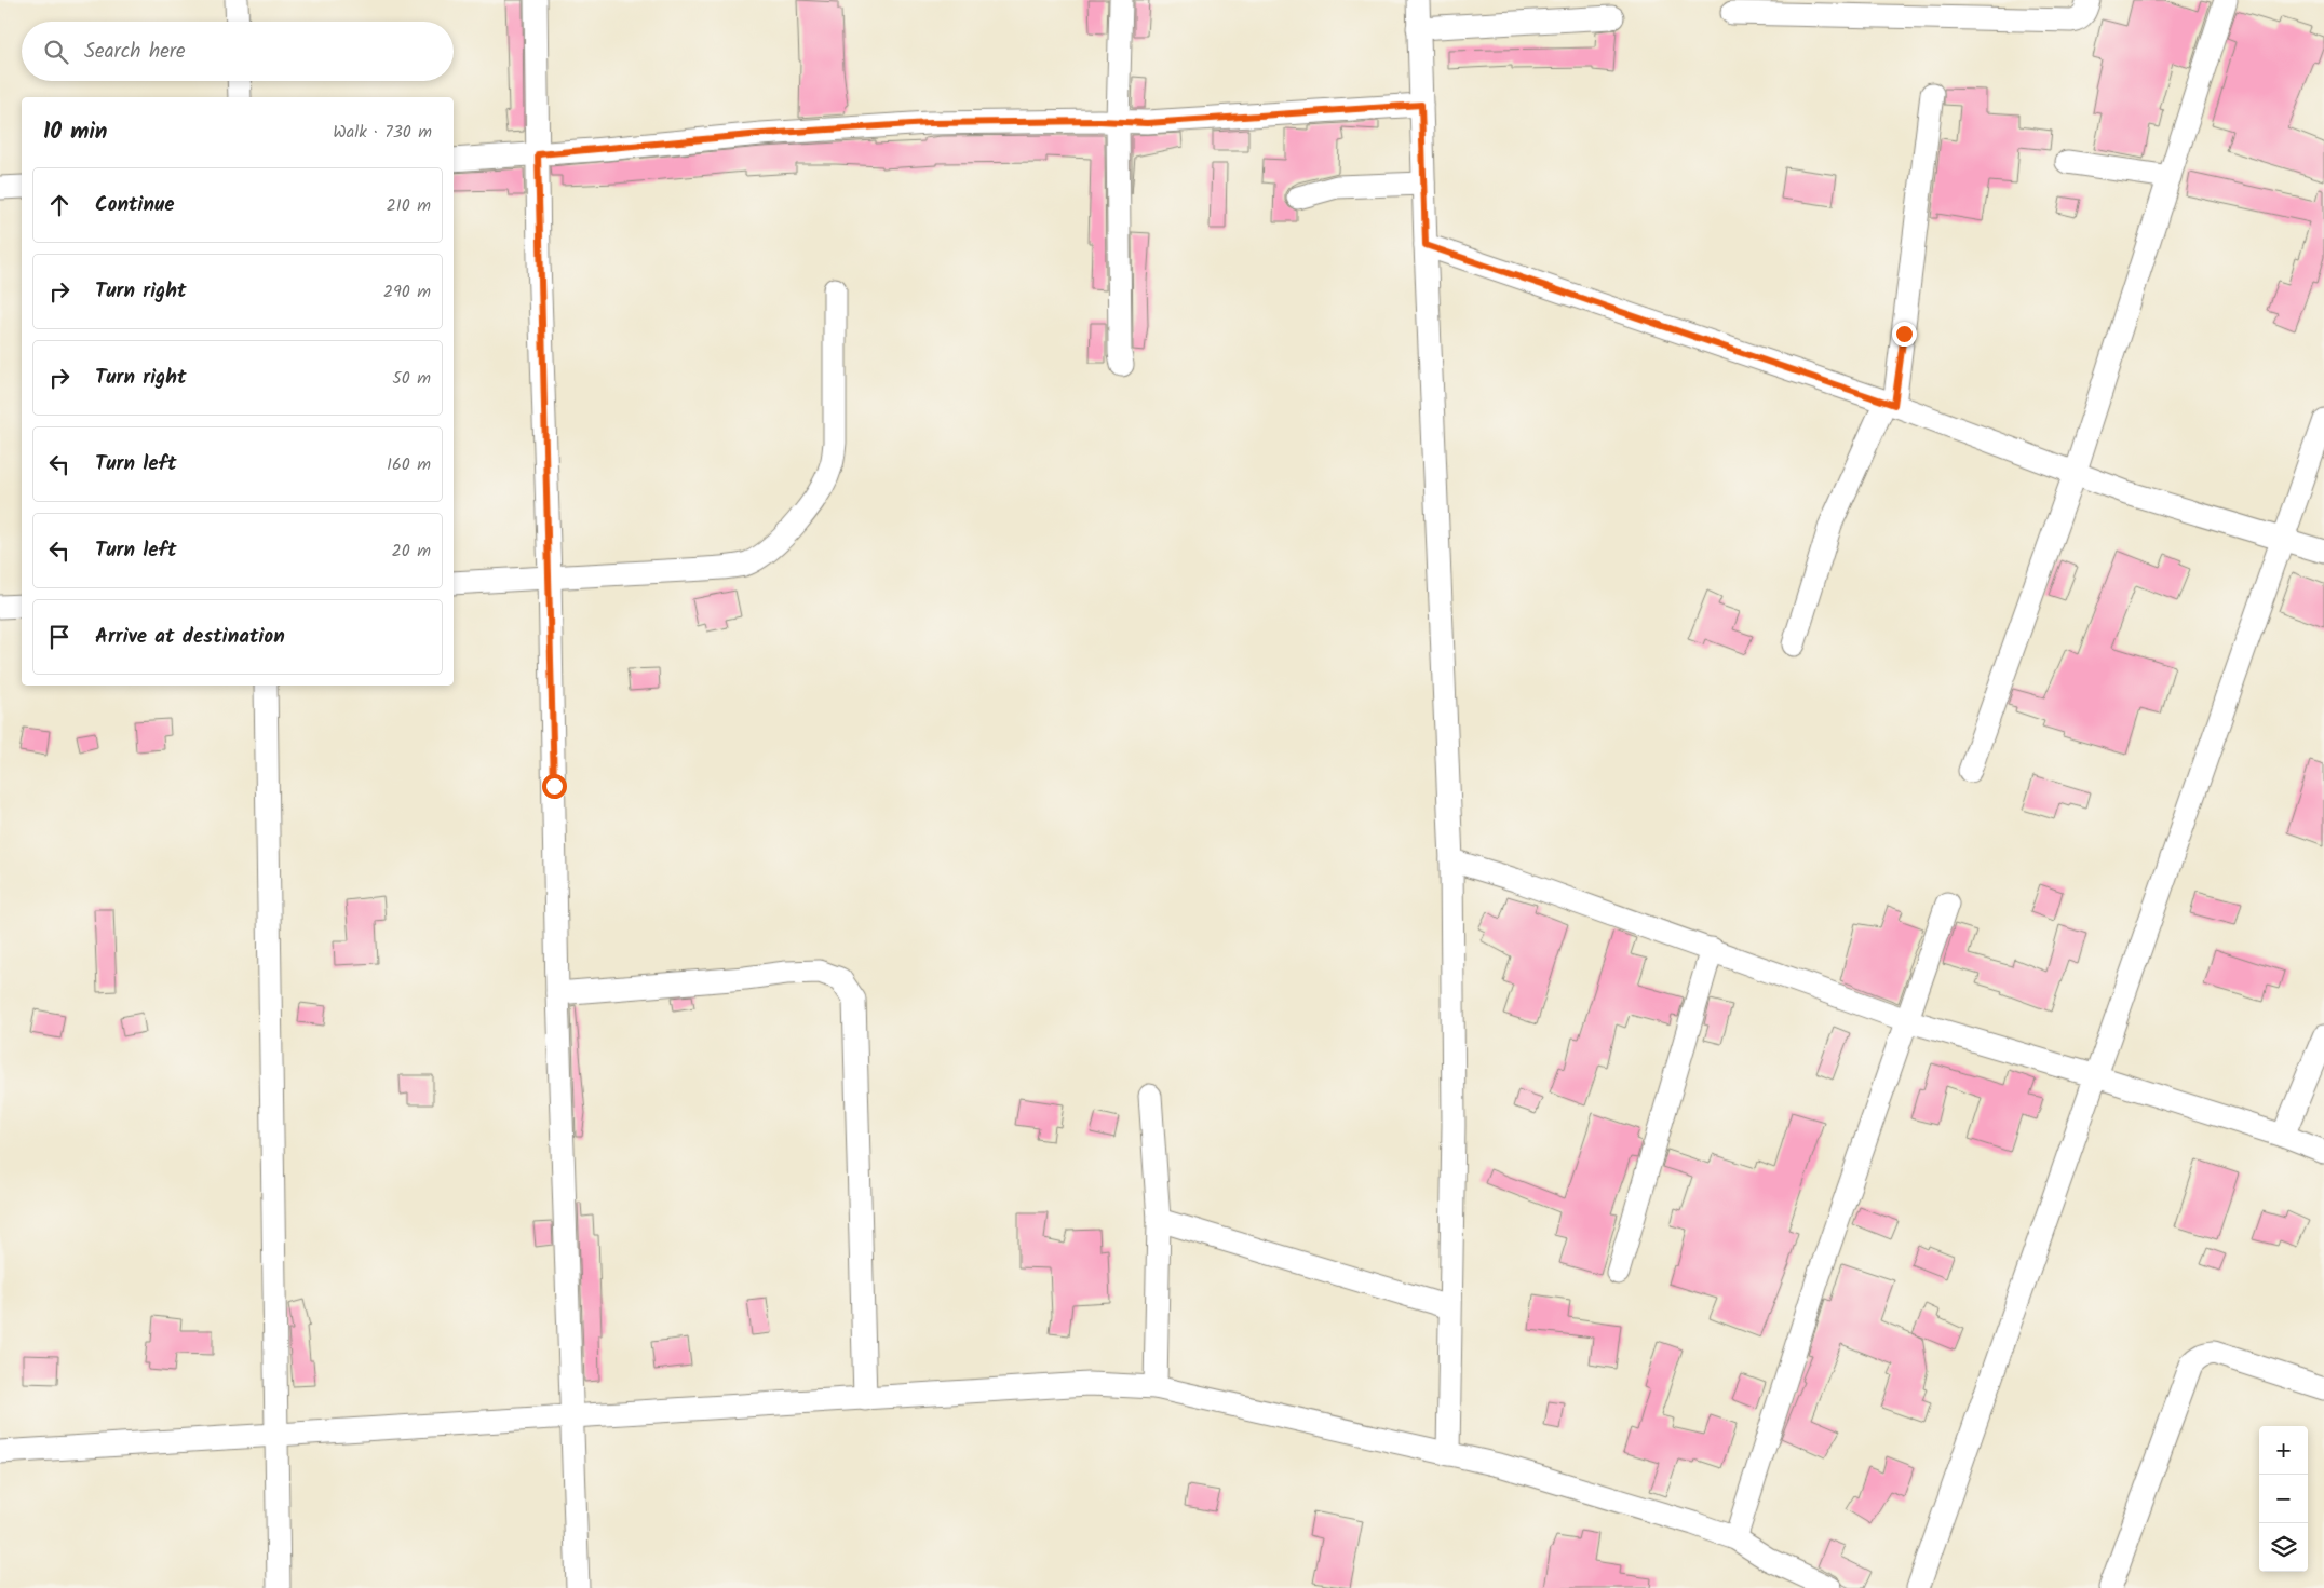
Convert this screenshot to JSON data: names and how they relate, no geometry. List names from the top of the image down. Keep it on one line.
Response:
{"page":{"search":"Search here","heading":["10 min","Walk · 730 m"],"list":[["Continue","210 m"],["Turn right","290 m"],["Turn right","50 m"],["Turn left","160 m"],["Turn left","20 m"],"Arrive at destination"],"map_buttons":["+","−"]}}
